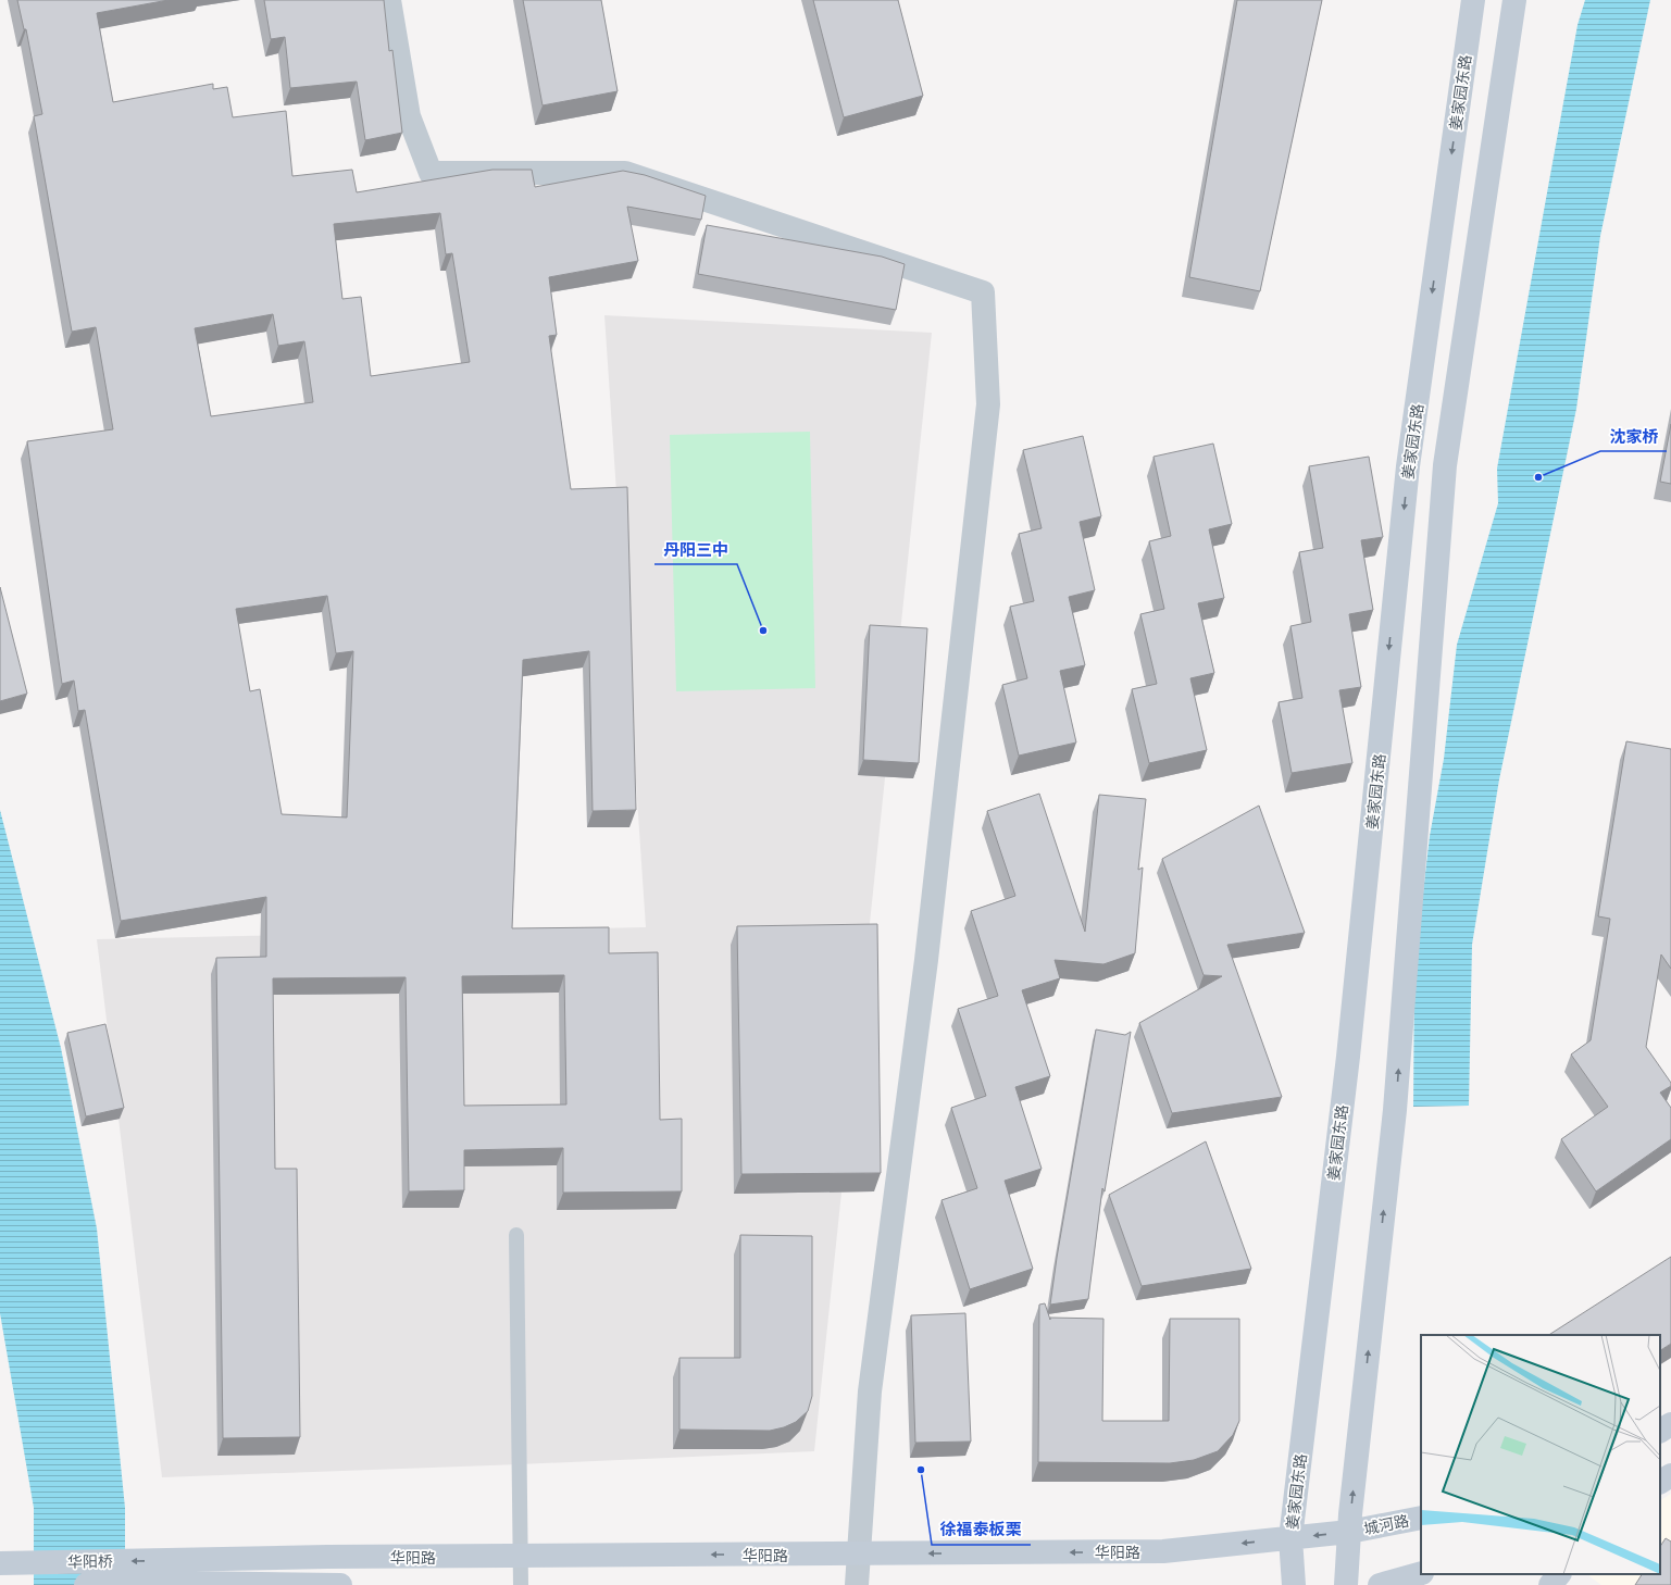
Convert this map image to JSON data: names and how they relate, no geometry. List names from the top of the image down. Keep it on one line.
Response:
{"streets":{"main road":["姜家园东路","城河路","华阳路","华阳桥"]},"crossings":[["姜家园东路","华阳路"],["城河路","华阳路"],["华阳路","华阳桥"]],"one_way":["华阳路"],"places":["沈家桥","丹阳三中","徐福泰板栗"]}
